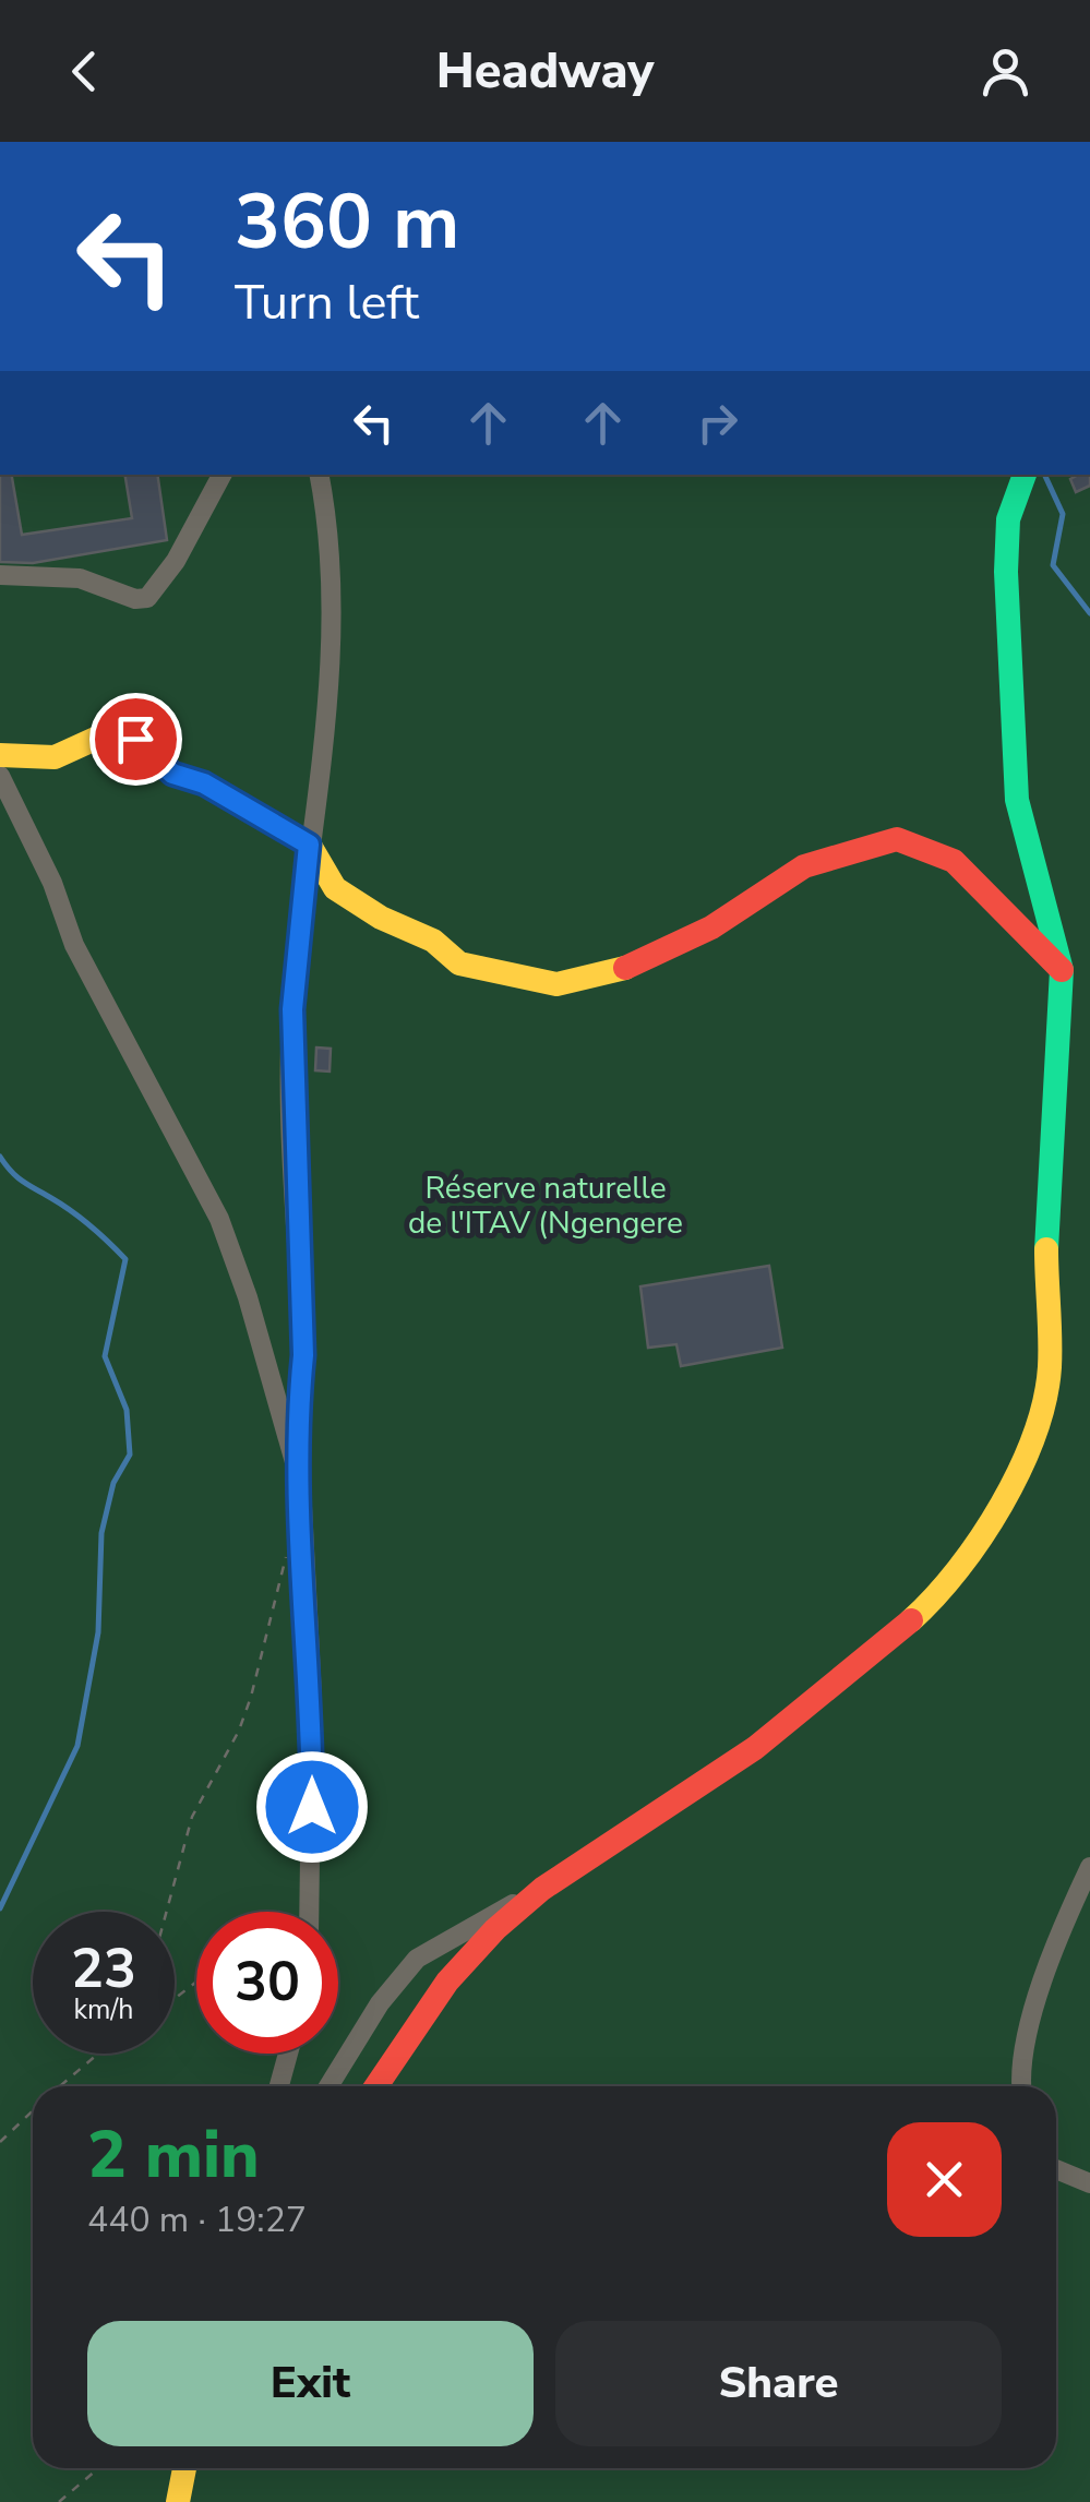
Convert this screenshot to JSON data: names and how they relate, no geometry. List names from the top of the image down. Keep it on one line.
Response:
{"parks":["Réserve naturelle de l'ITAV (Ngengere"],"page":{"header":"Headway","turn":["360 m","Turn left"],"speed":"23 km/h","limit":"30","heading":["2 min","440 m · 19:27"],"buttons":["Exit","Share"]}}
